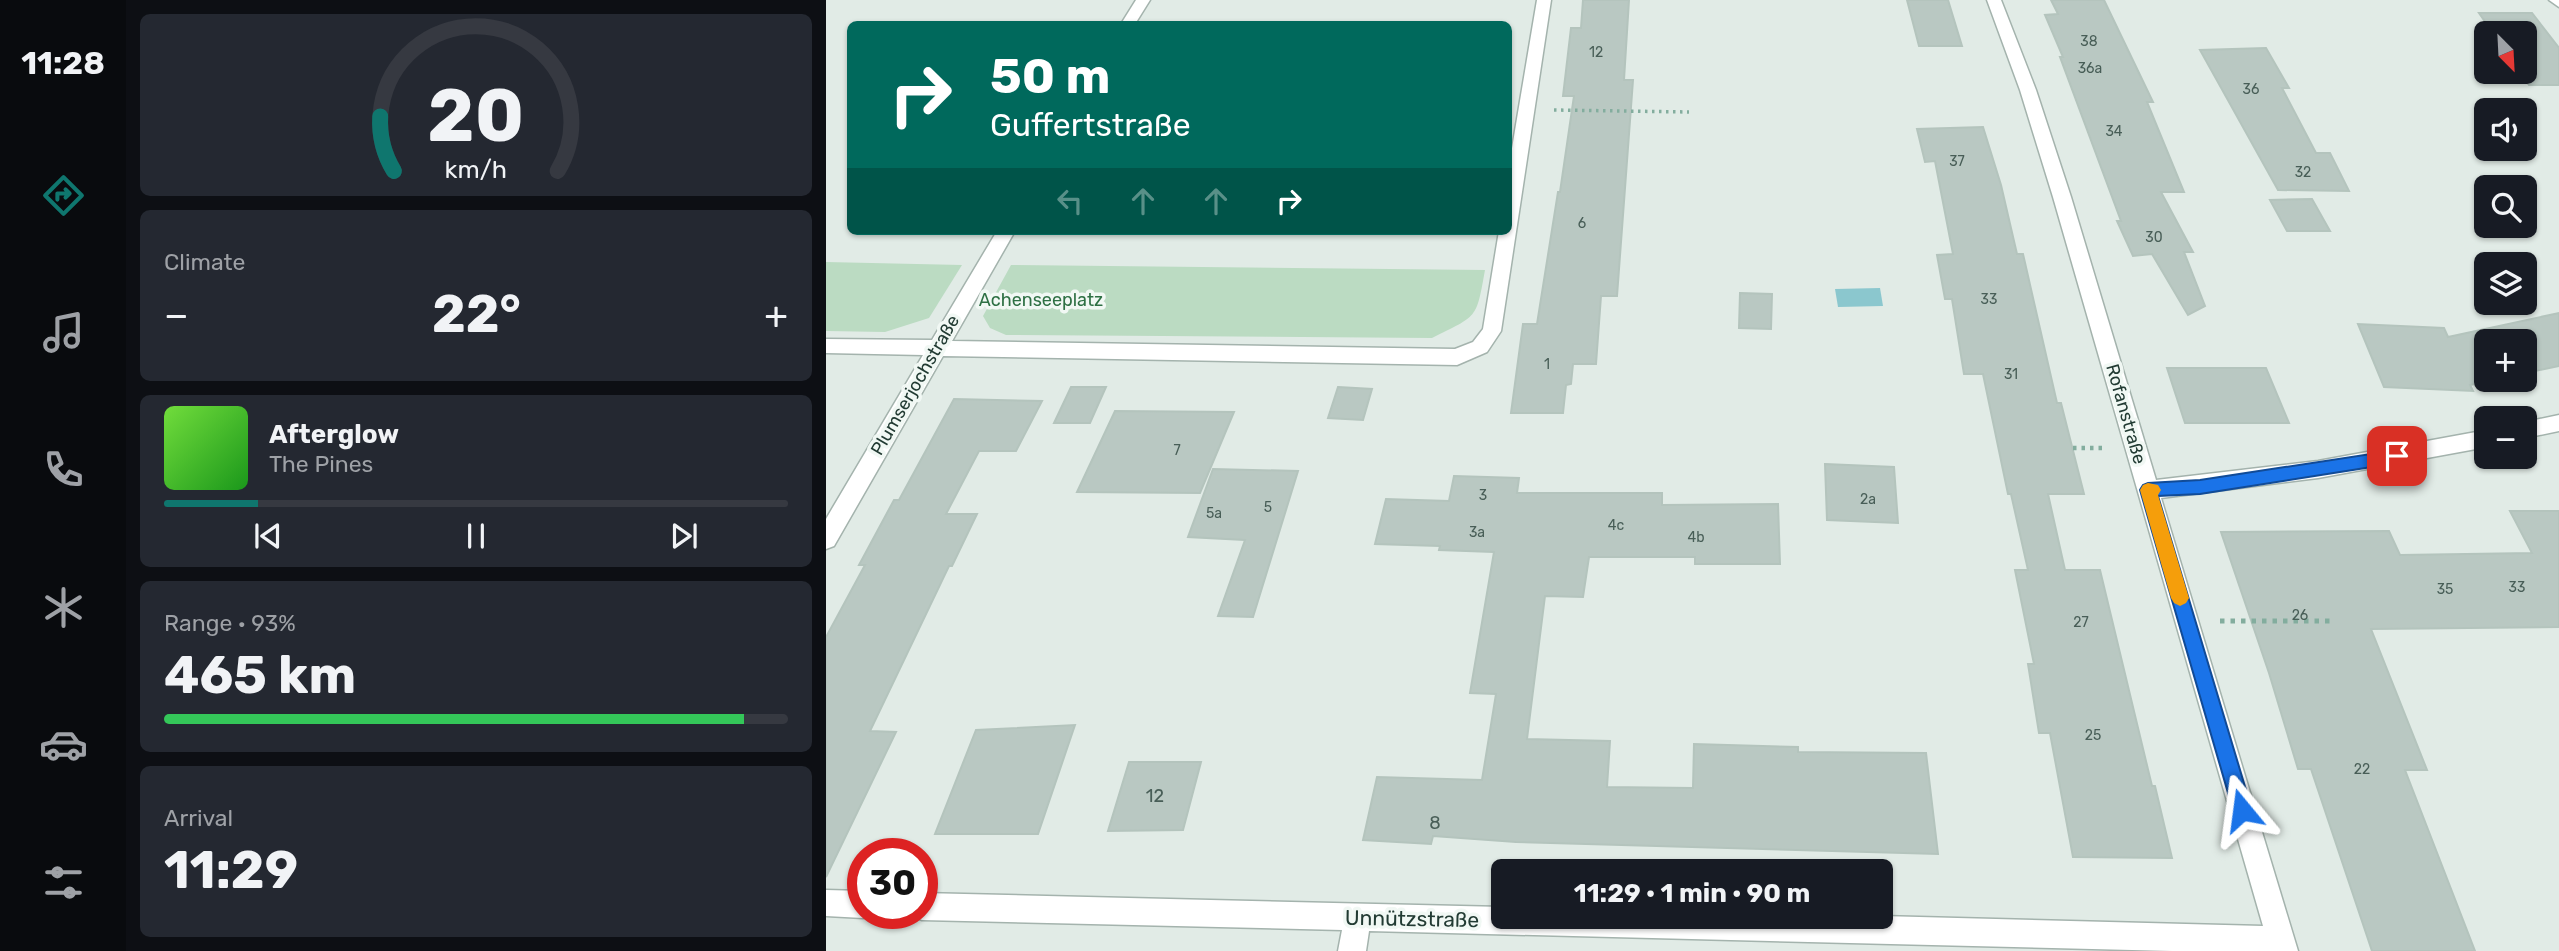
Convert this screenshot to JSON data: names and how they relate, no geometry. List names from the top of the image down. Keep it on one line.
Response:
{"streets":{"street":["Plumserjochstraße","Rofanstraße","Unnützstraße"]},"crossings":[["Rofanstraße","Unnützstraße"]],"parks":["Achenseeplatz"],"house_numbers":["38","12","36a","36","34","37","32","6","30","33","1","31","7","3","2a","5","5a","4c","3a","4b","33","35","26","27","25","22","12","8"],"north":"bottom right","page":{"tabs":"11:28","map_buttons":["+","−"],"turn":["50 m","Guffertstraße"],"tile":["Climate",["Range · 93%","465 km"],["Arrival","11:29"]],"heat":["−","22°","+"],"song":["Afterglow","The Pines"],"limit":"30","trip":"11:29 · 1 min · 90 m","gauge":["20","km/h"]}}
